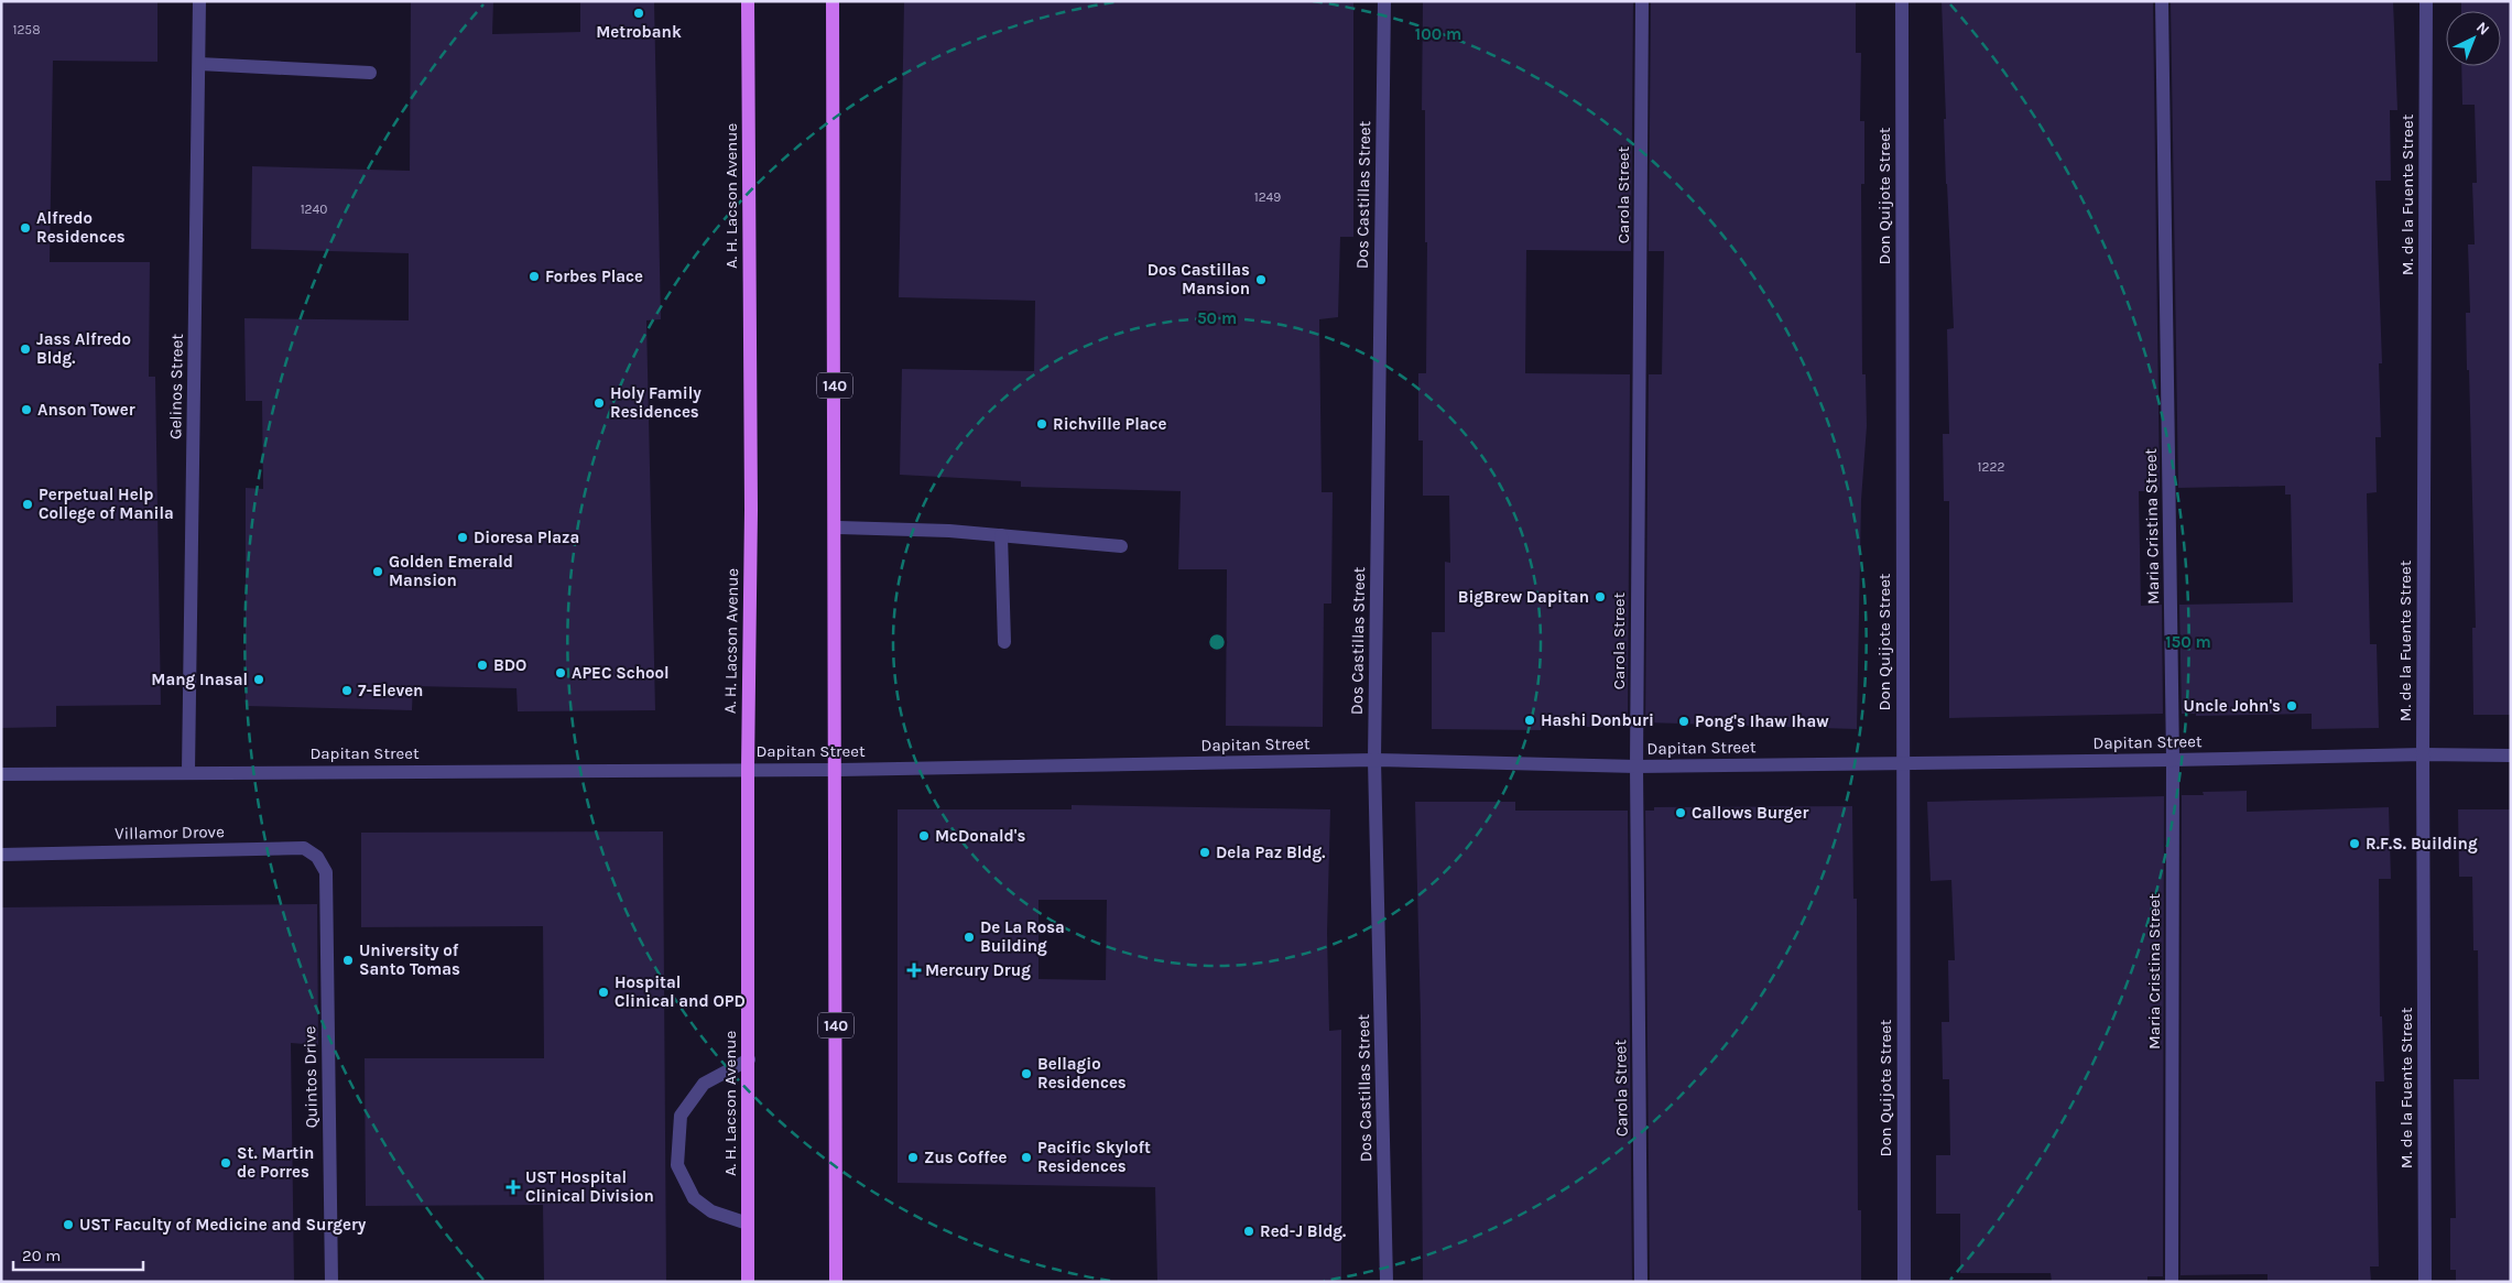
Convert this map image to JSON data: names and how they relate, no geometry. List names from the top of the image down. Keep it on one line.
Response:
{"streets":{"main road":["A. H. Lacson Avenue","140"],"street":["Dos Castillas Street","Carola Street","M. de la Fuente Street","Don Quijote Street","Gelinos Street","Maria Cristina Street","Dapitan Street","Villamor Drove","Quintos Drive"]},"crossings":[["Dos Castillas Street","Dapitan Street"],["Carola Street","Dapitan Street"],["M. de la Fuente Street","Dapitan Street"],["A. H. Lacson Avenue","Dapitan Street"],["Don Quijote Street","Dapitan Street"],["140","Dapitan Street"],["Gelinos Street","Dapitan Street"],["Maria Cristina Street","Dapitan Street"],["Villamor Drove","Quintos Drive"]],"places":{"other":["Metrobank","Alfredo Residences","Forbes Place","Dos Castillas Mansion","Jass Alfredo Bldg.","Holy Family Residences","Anson Tower","Richville Place","Perpetual Help College of Manila","Dioresa Plaza","Golden Emerald Mansion","BigBrew Dapitan","BDO","APEC School","Mang Inasal","7-Eleven","Uncle John's","Hashi Donburi","Pong's Ihaw Ihaw","Callows Burger","McDonald's","R.F.S. Building","Dela Paz Bldg.","De La Rosa Building","University of Santo Tomas","Hospital Clinical and OPD","Bellagio Residences","Zus Coffee","Pacific Skyloft Residences","St. Martin de Porres","UST Faculty of Medicine and Surgery","Red-J Bldg."],"health":["Mercury Drug","UST Hospital Clinical Division"]},"house_numbers":["1258","1249","1240","1222"],"scale_bar":"20 m","north":"top right","rings":["100 m","50 m","150 m"]}
